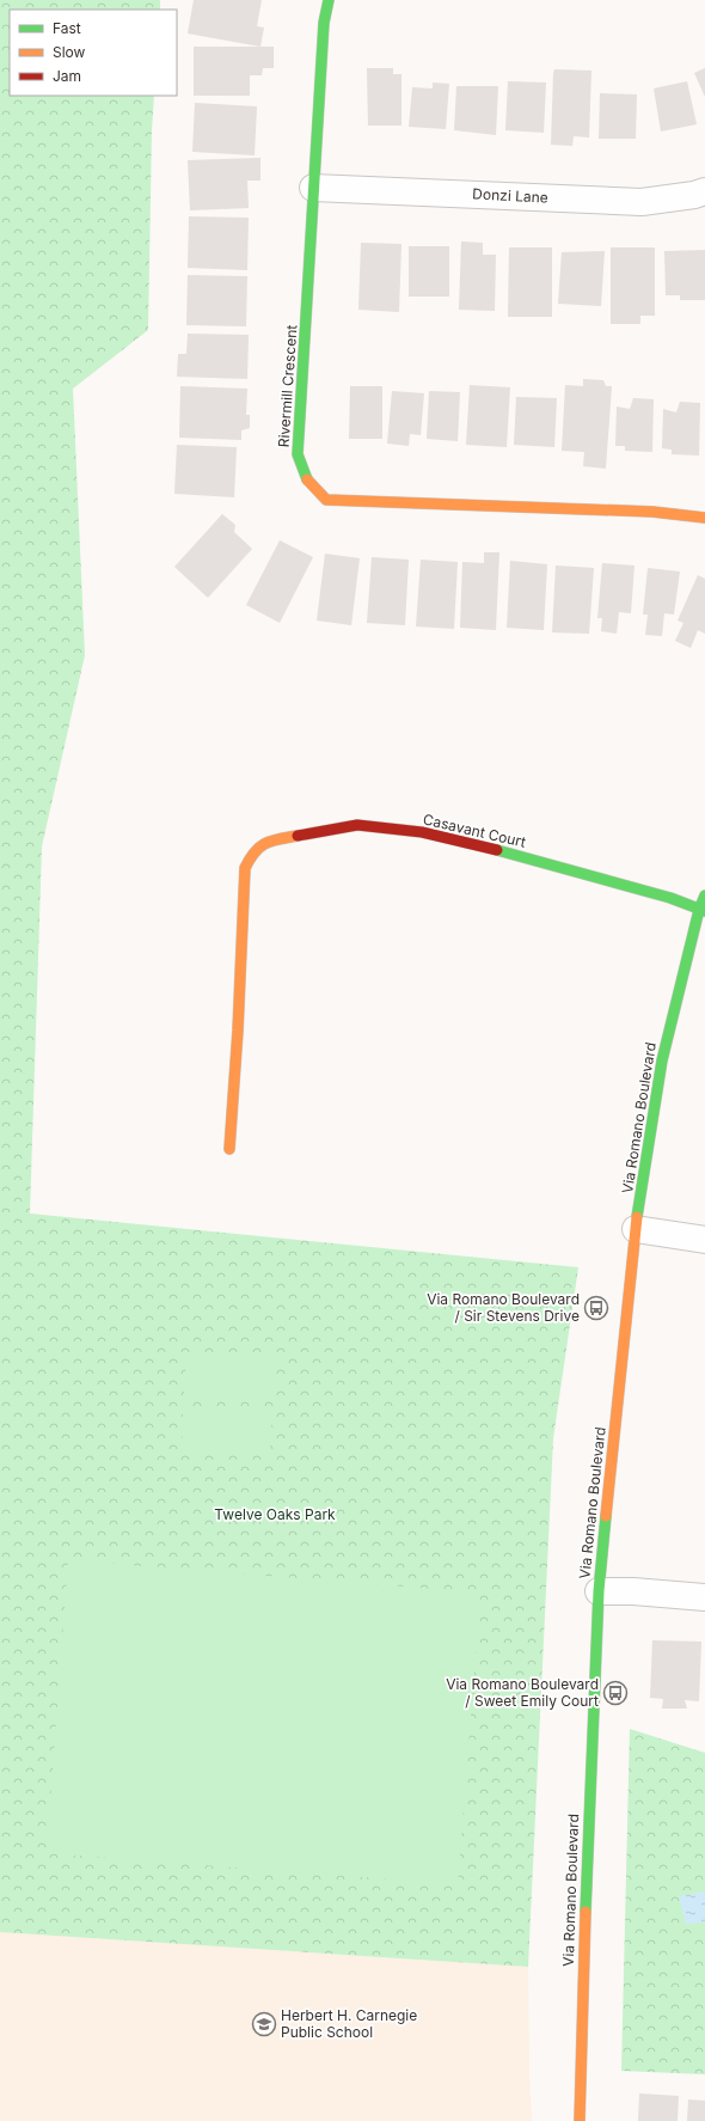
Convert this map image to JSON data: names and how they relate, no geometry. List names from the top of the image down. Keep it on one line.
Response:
{"streets":{"street":["Donzi Lane","Rivermill Crescent","Casavant Court","Via Romano Boulevard"]},"crossings":[["Donzi Lane","Rivermill Crescent"],["Casavant Court","Via Romano Boulevard"]],"parks":["Twelve Oaks Park"],"places":{"bus stop":["Via Romano Boulevard / Sir Stevens Drive","Via Romano Boulevard / Sweet Emily Court"],"school or university":["Herbert H. Carnegie Public School"]},"legend":["Fast","Slow","Jam"]}
